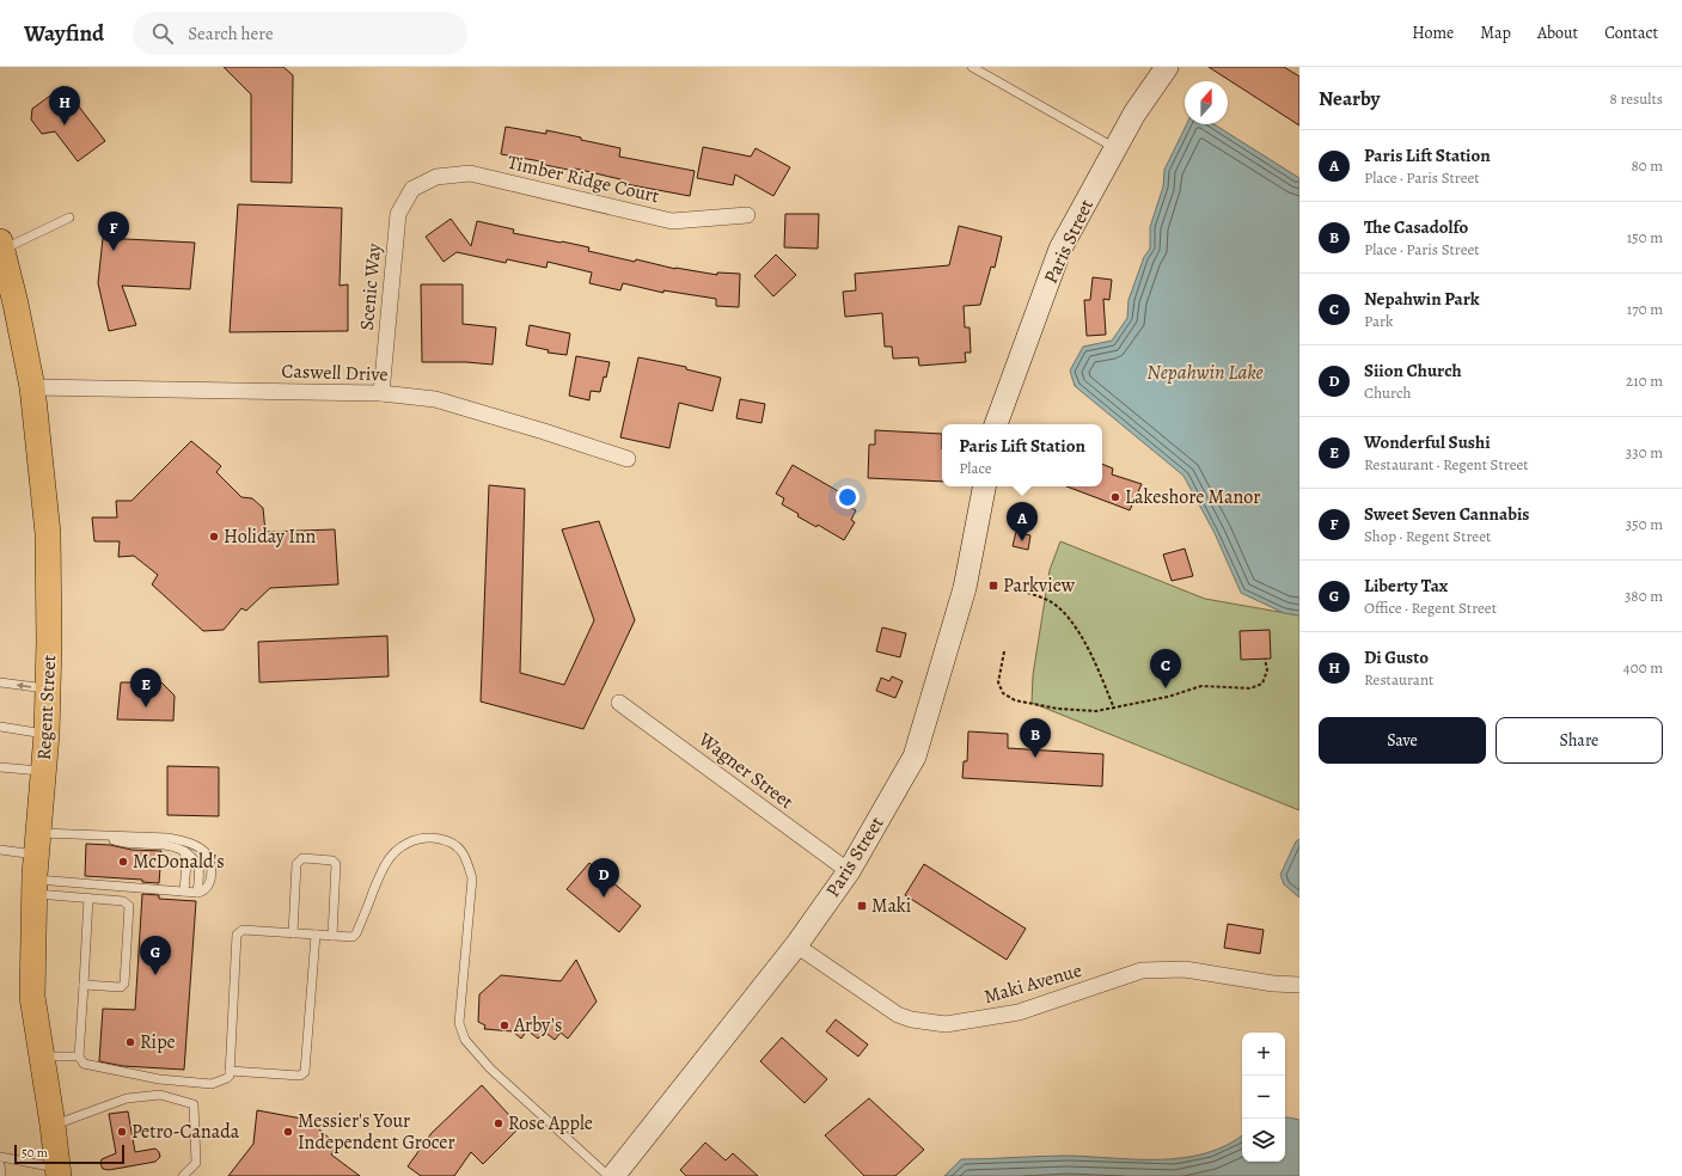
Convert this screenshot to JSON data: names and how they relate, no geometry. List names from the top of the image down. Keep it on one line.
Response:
{"streets":{"main road":["Paris Street","Regent Street"],"street":["Timber Ridge Court","Scenic Way","Caswell Drive","Wagner Street","Maki Avenue"]},"crossings":[["Timber Ridge Court","Scenic Way"],["Paris Street","Wagner Street"],["Paris Street","Maki Avenue"],["Scenic Way","Caswell Drive"],["Caswell Drive","Regent Street"]],"water":["Nepahwin Lake"],"places":{"other":["Lakeshore Manor","Holiday Inn","McDonald's","Arby's","Ripe","Rose Apple","Petro-Canada","Messier's Your Independent Grocer"],"transit":["Parkview","Maki"]},"scale_bar":"50 m","north":"top","page":{"header":"Wayfind","search":"Search here","nav":["Home","Map","About","Contact"],"heading":["Nearby","8 results"],"pins":["H","F","A","C","E","B","D","G"],"list":[{"mark":"A","name":"Paris Lift Station","note":"Place · Paris Street","value":"80 m"},{"mark":"B","name":"The Casadolfo","note":"Place · Paris Street","value":"150 m"},{"mark":"C","name":"Nepahwin Park","note":"Park","value":"170 m"},{"mark":"D","name":"Siion Church","note":"Church","value":"210 m"},{"mark":"E","name":"Wonderful Sushi","note":"Restaurant · Regent Street","value":"330 m"},{"mark":"F","name":"Sweet Seven Cannabis","note":"Shop · Regent Street","value":"350 m"},{"mark":"G","name":"Liberty Tax","note":"Office · Regent Street","value":"380 m"},{"mark":"H","name":"Di Gusto","note":"Restaurant","value":"400 m"}],"popup":["Paris Lift Station","Place"],"buttons":["Save","Share"],"map_buttons":["+","−"],"scale":"50 m"}}
